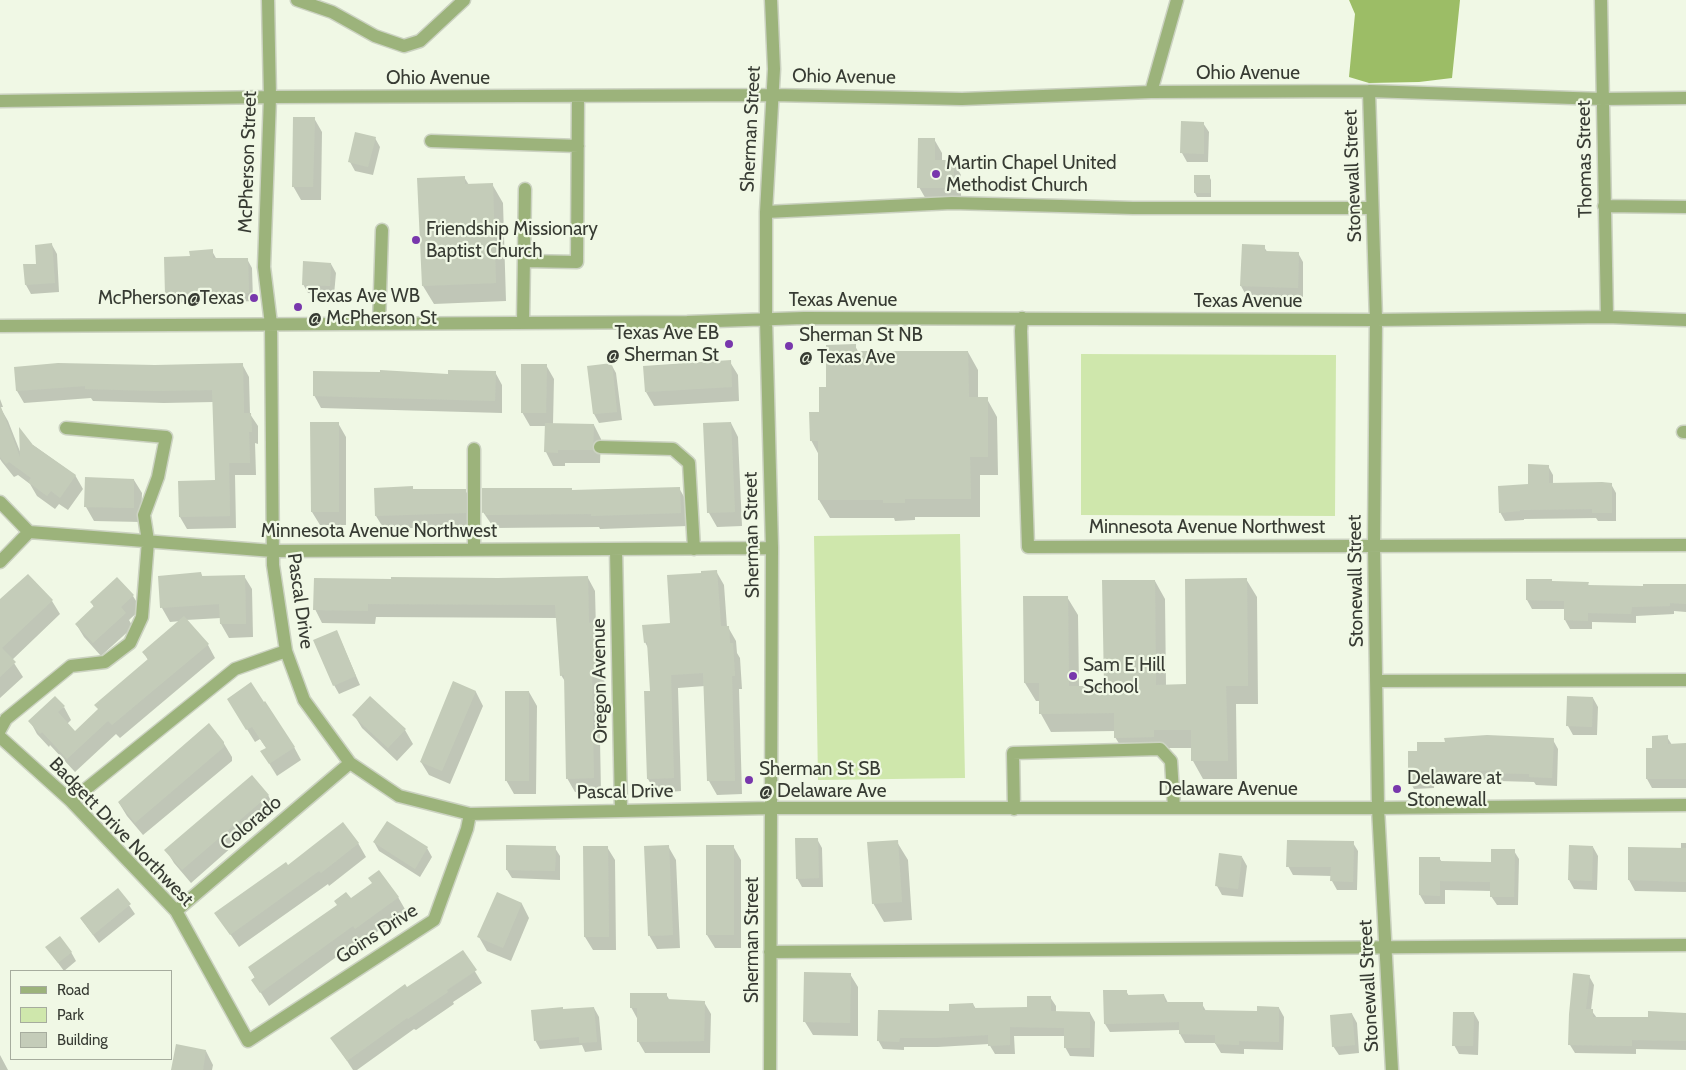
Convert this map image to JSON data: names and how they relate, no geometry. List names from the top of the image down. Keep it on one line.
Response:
{"streets":{"street":["Ohio Avenue","Sherman Street","Thomas Street","McPherson Street","Stonewall Street","Texas Avenue","Minnesota Avenue Northwest","Pascal Drive","Oregon Avenue","Delaware Avenue","Colorado","Badgett Drive Northwest","Goins Drive"]},"crossings":[["Ohio Avenue","Sherman Street"],["Ohio Avenue","Thomas Street"],["Ohio Avenue","McPherson Street"],["Ohio Avenue","Stonewall Street"],["Sherman Street","Texas Avenue"],["Sherman Street","Minnesota Avenue Northwest"],["Sherman Street","Pascal Drive"],["Sherman Street","Delaware Avenue"],["Thomas Street","Texas Avenue"],["McPherson Street","Texas Avenue"],["McPherson Street","Pascal Drive"],["Stonewall Street","Texas Avenue"],["Stonewall Street","Minnesota Avenue Northwest"],["Stonewall Street","Delaware Avenue"],["Texas Avenue","Minnesota Avenue Northwest"],["Texas Avenue","Pascal Drive"],["Minnesota Avenue Northwest","Pascal Drive"],["Minnesota Avenue Northwest","Oregon Avenue"],["Pascal Drive","Oregon Avenue"],["Pascal Drive","Delaware Avenue"],["Pascal Drive","Colorado"],["Pascal Drive","Goins Drive"],["Colorado","Badgett Drive Northwest"],["Badgett Drive Northwest","Goins Drive"]],"places":["Martin Chapel United Methodist Church","Friendship Missionary Baptist Church","McPherson@Texas","Texas Ave WB @ McPherson St","Texas Ave EB @ Sherman St","Sherman St NB @ Texas Ave","Sam E Hill School","Sherman St SB @ Delaware Ave","Delaware at Stonewall"],"legend":["Road","Park","Building"]}
